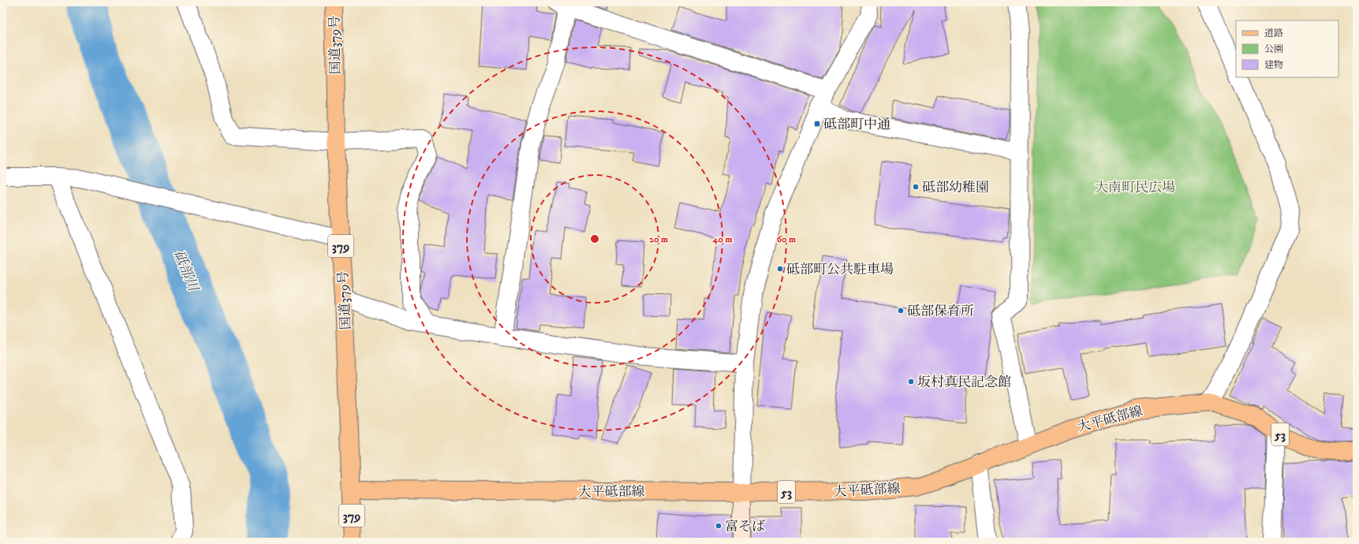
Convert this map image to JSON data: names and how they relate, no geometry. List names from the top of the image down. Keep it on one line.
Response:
{"streets":{"main road":["国道379号","379","大平砥部線","53"]},"crossings":[["国道379号","大平砥部線"]],"water":["砥部川"],"parks":["大南町民広場"],"places":{"transit":["砥部町中通"],"other":["砥部幼稚園","砥部町公共駐車場","砥部保育所","坂村真民記念館","富そば"]},"legend":["道路","公園","建物"],"rings":["20 m","40 m","60 m"]}
